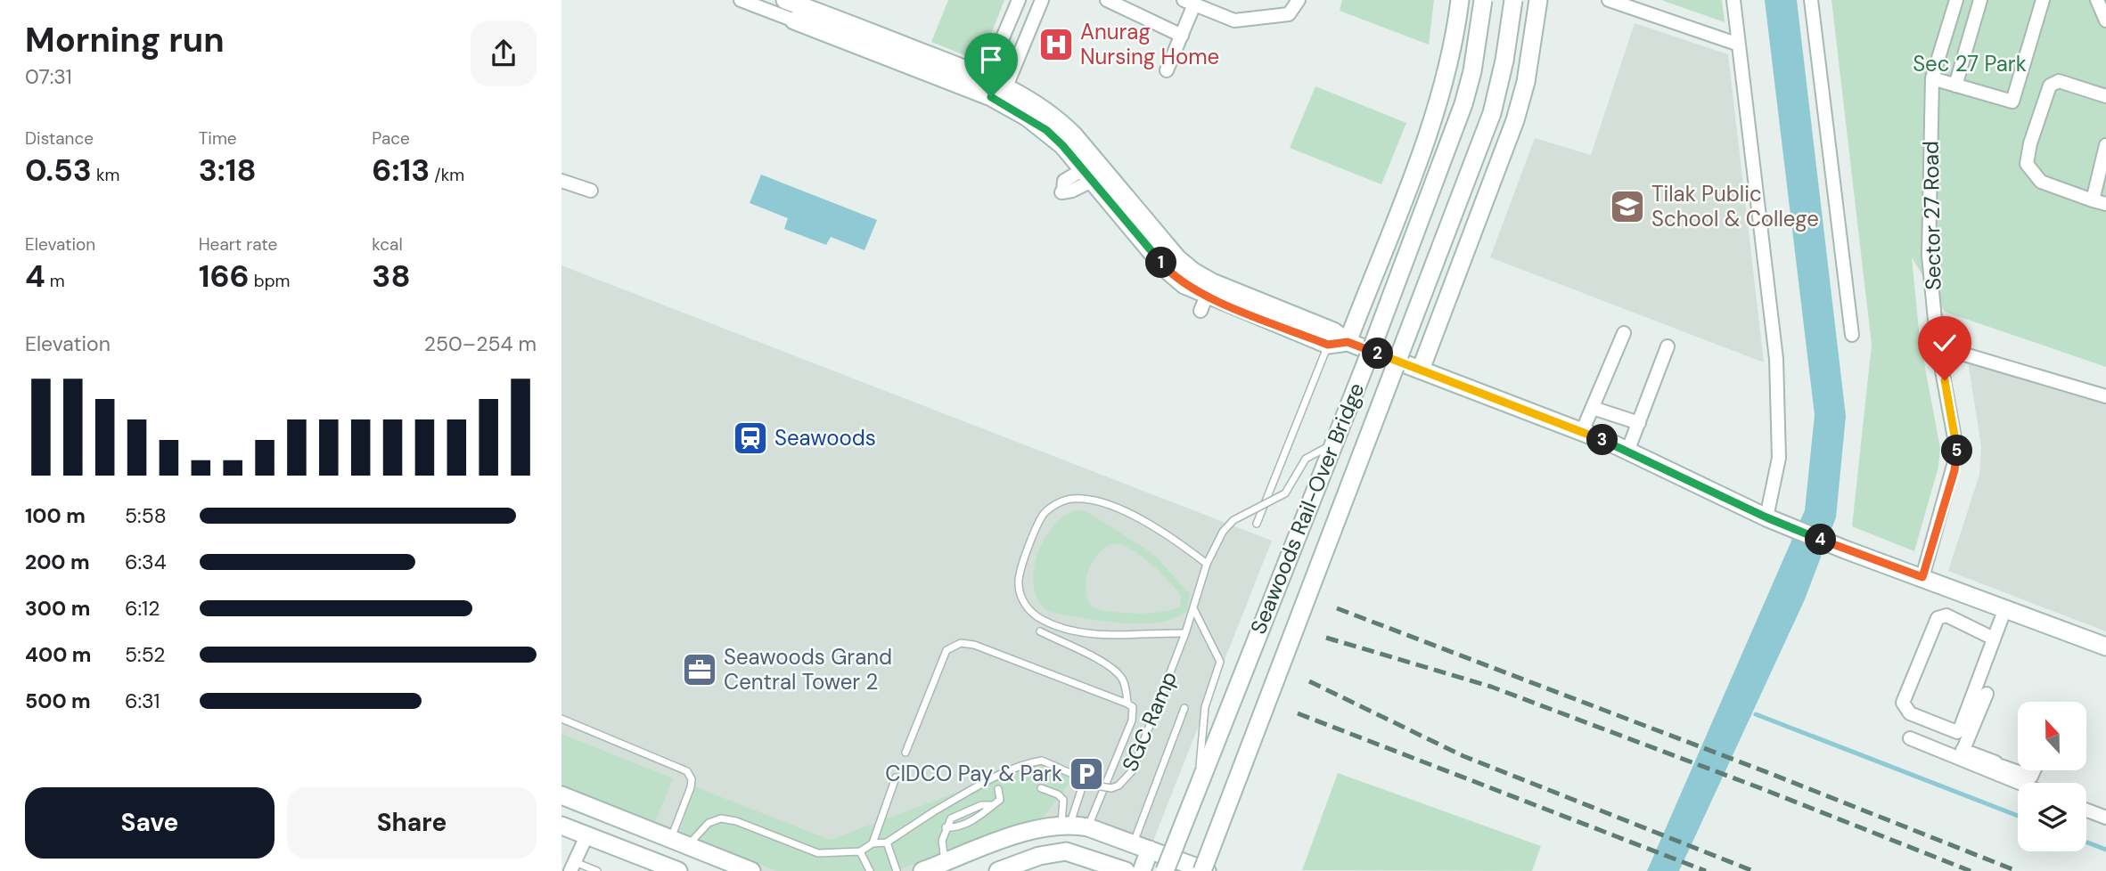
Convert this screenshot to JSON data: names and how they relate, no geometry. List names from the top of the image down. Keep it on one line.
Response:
{"streets":{"main road":["Seawoods Rail-Over Bridge"],"street":["Sector 27 Road"],"lane":["SGC Ramp"]},"parks":["Sec 27 Park"],"places":{"hospital":["Anurag Nursing Home"],"school or university":["Tilak Public School & College"],"station":["Seawoods"],"office":["Seawoods Grand Central Tower 2"],"parking":["CIDCO Pay & Park"]},"north":"top","page":{"heading":["Morning run","07:31"],"stats":[["Distance","0.53 km"],["Time","3:18"],["Pace","6:13 /km"],["Elevation","4 m"],["Heart rate","166 bpm"],["kcal","38"]],"pins":["1","2","3","5","4"],"chart":["Elevation","250–254 m"],"list":[{"name":"100 m","note":"5:58"},{"name":"200 m","note":"6:34"},{"name":"300 m","note":"6:12"},{"name":"400 m","note":"5:52"},{"name":"500 m","note":"6:31"}],"buttons":["Save","Share"]}}
